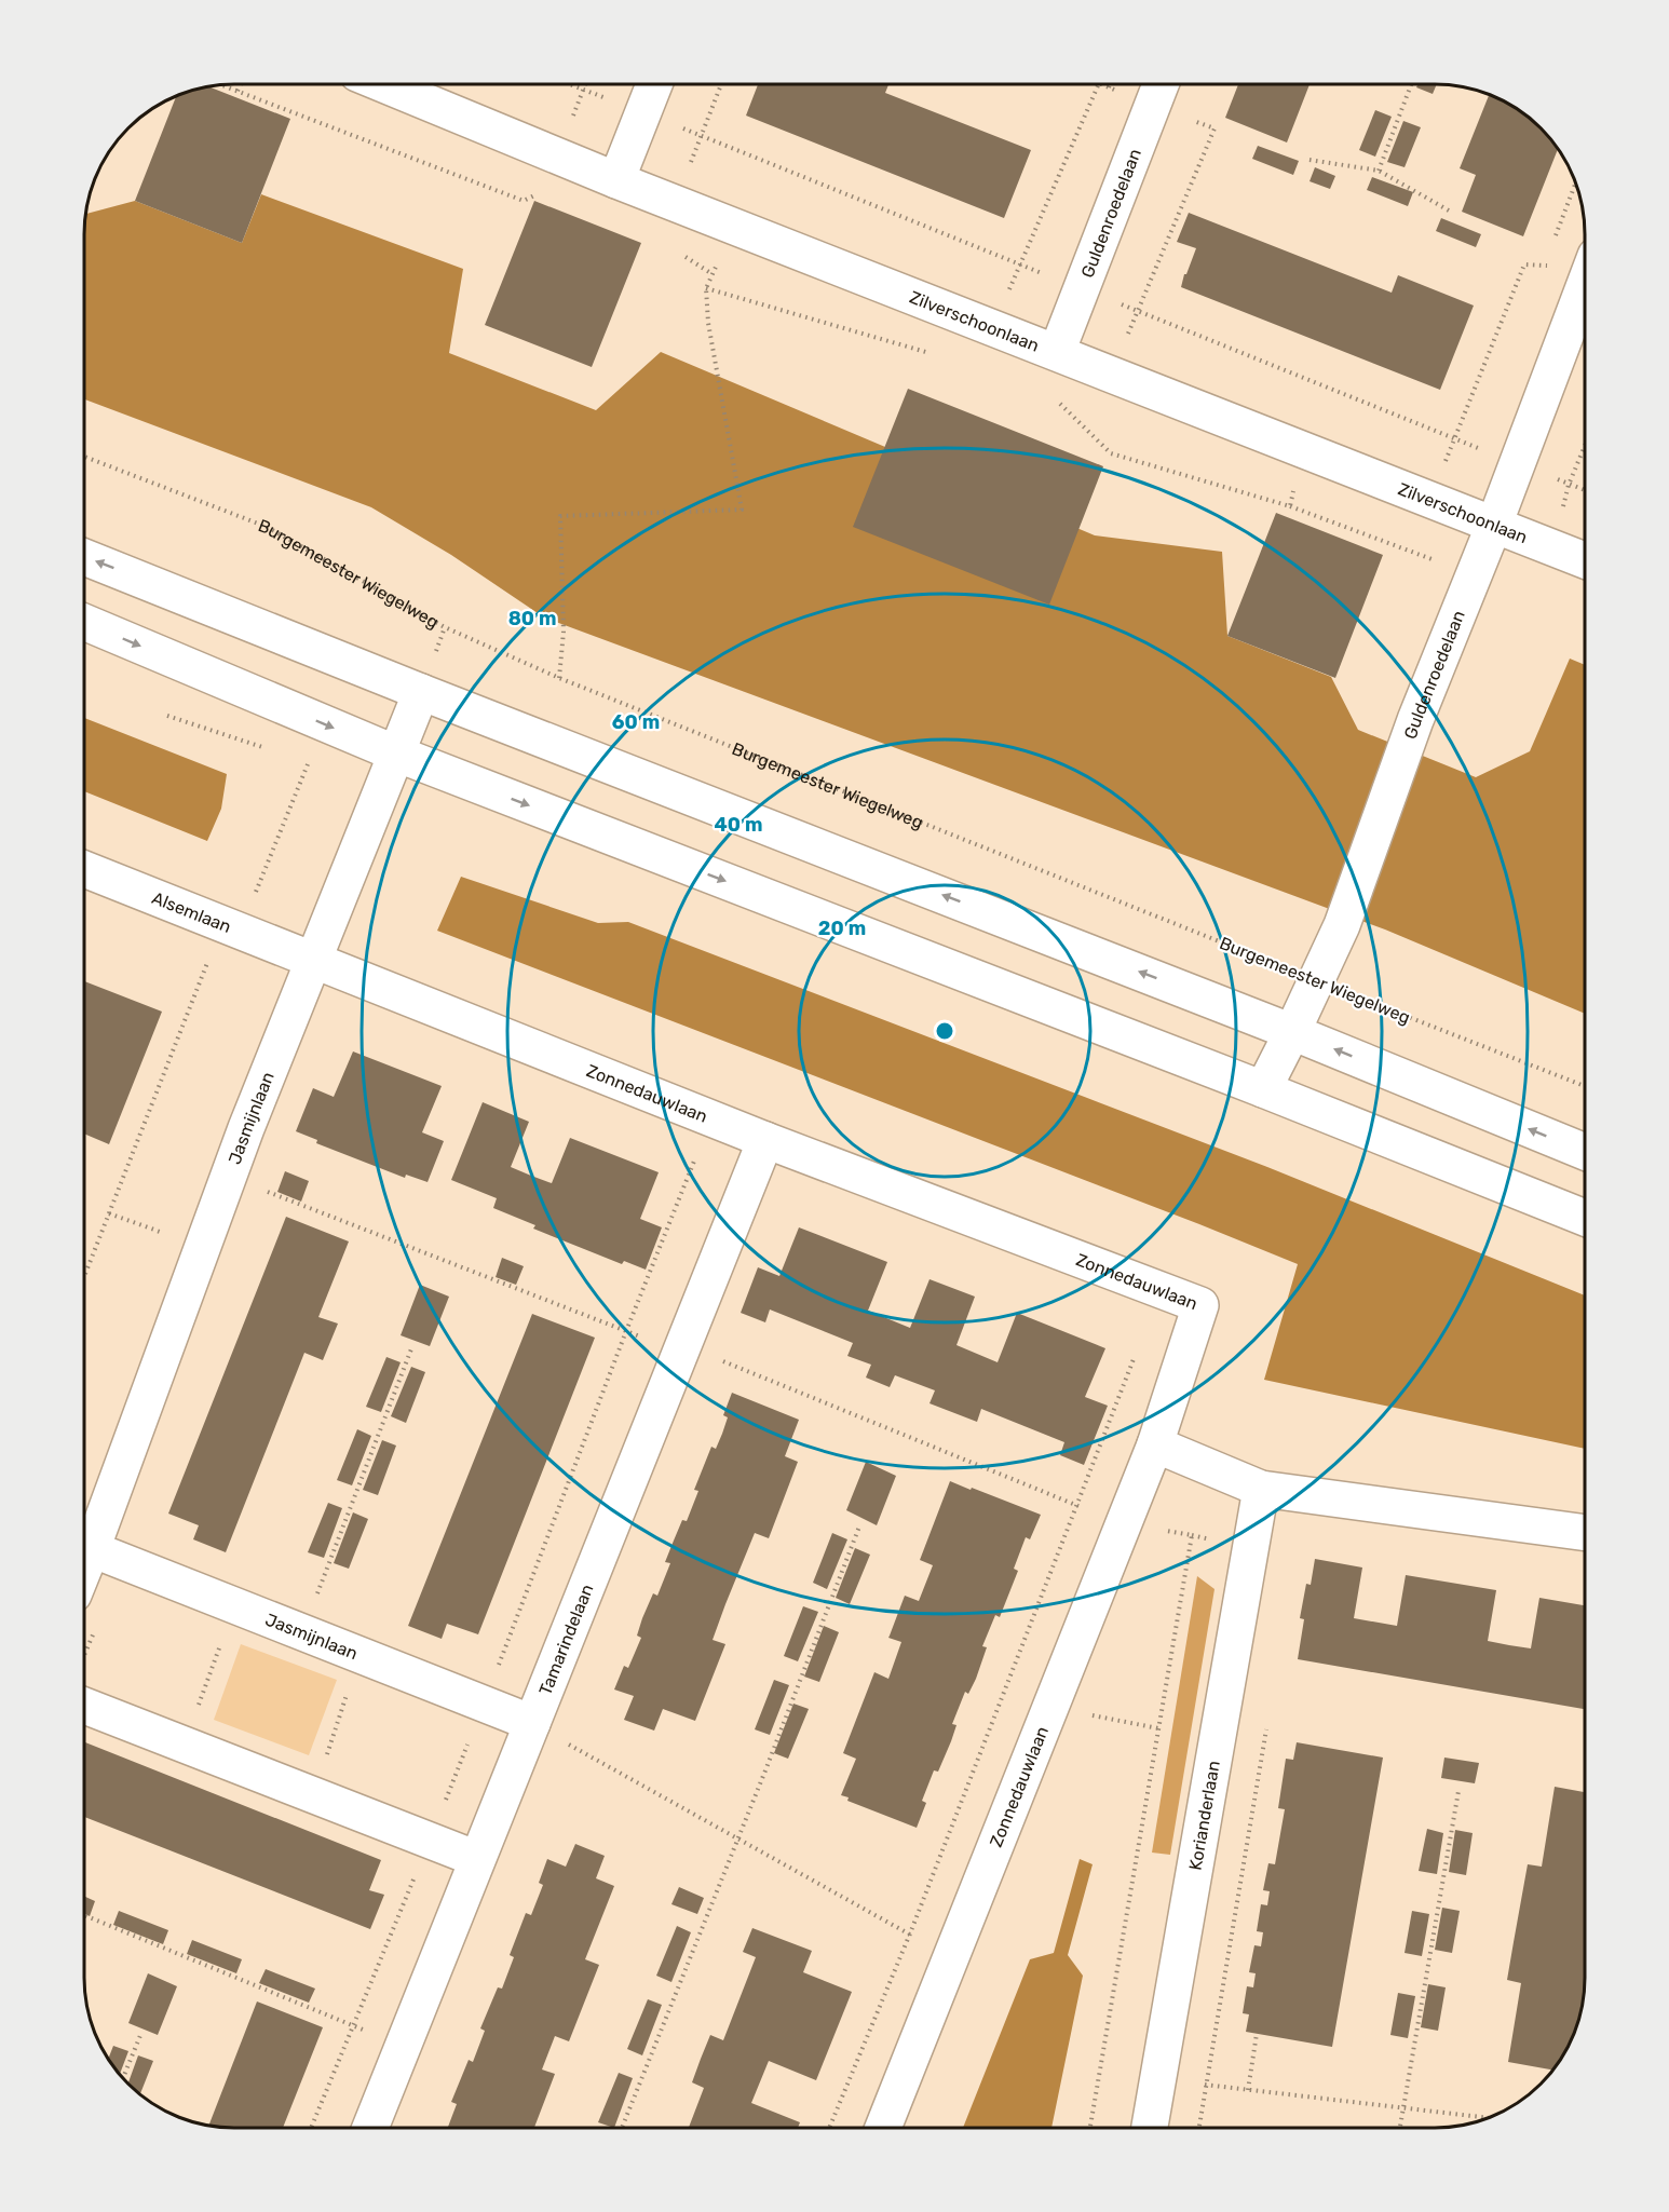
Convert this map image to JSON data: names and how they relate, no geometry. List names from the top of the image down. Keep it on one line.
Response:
{"streets":{"street":["Guldenroedelaan","Zilverschoonlaan","Alsemlaan","Zonnedauwlaan","Jasmijnlaan","Tamarindelaan","Korianderlaan"],"path":["Burgemeester Wiegelweg"]},"crossings":[["Guldenroedelaan","Zilverschoonlaan"],["Guldenroedelaan","Burgemeester Wiegelweg"],["Alsemlaan","Zonnedauwlaan"],["Alsemlaan","Jasmijnlaan"],["Zonnedauwlaan","Jasmijnlaan"],["Zonnedauwlaan","Tamarindelaan"],["Jasmijnlaan","Tamarindelaan"]],"rings":["80 m","60 m","40 m","20 m"]}
